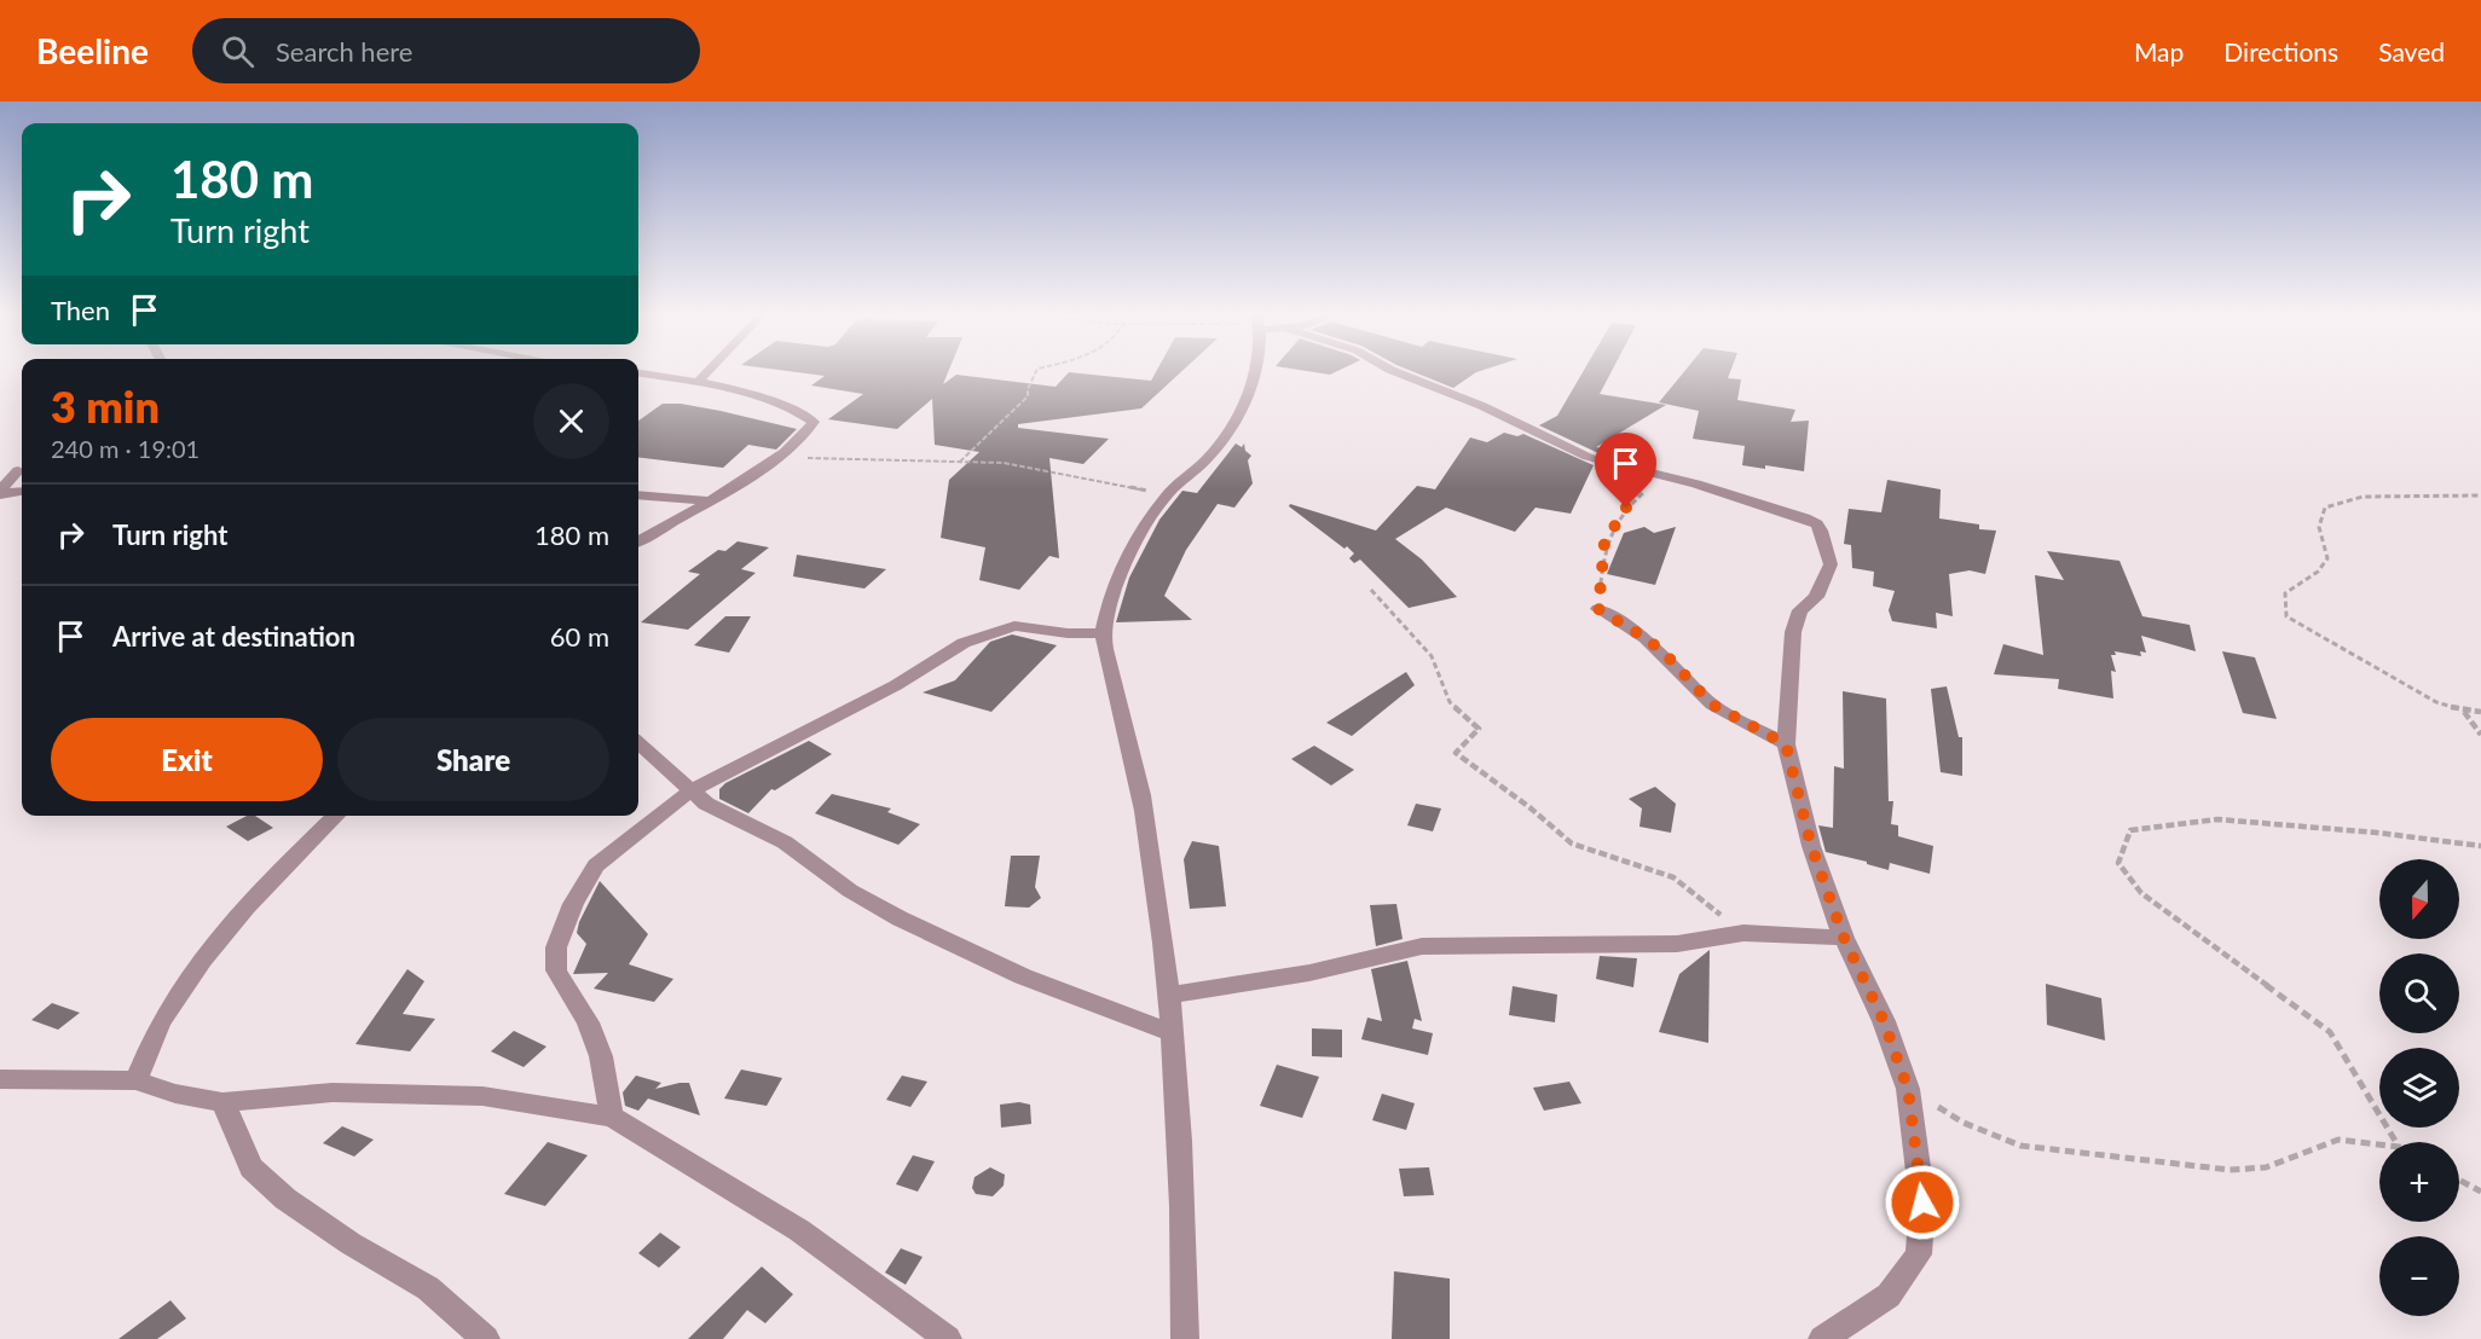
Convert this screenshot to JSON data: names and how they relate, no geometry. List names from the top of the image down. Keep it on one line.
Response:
{"north":"bottom","page":{"header":"Beeline","search":"Search here","nav":["Map","Directions","Saved"],"turn":["180 m","Turn right"],"then":"Then","heading":["3 min","240 m · 19:01"],"list":[{"name":"Turn right","value":"180 m"},{"name":"Arrive at destination","value":"60 m"}],"buttons":["Exit","Share"],"map_buttons":["+","−"]}}
